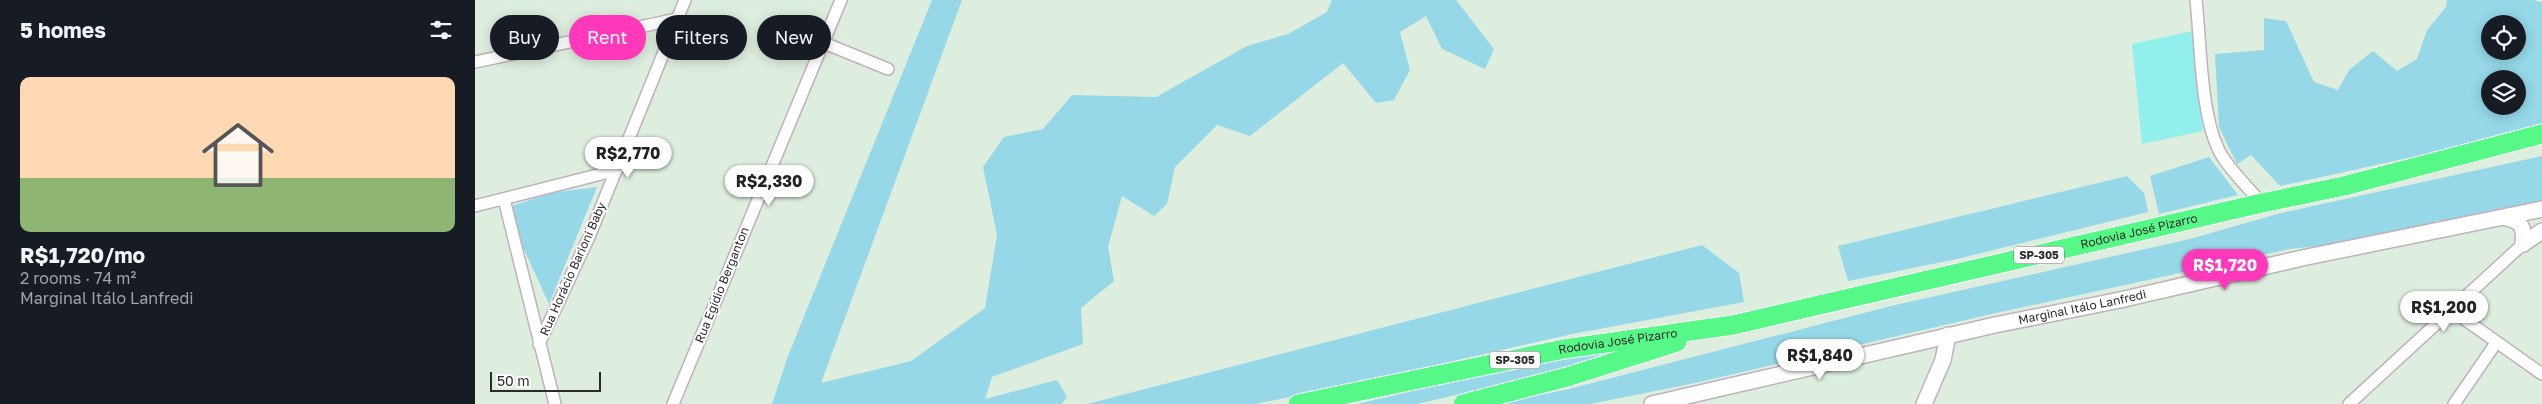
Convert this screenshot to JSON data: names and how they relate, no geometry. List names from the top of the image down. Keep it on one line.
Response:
{"streets":{"main road":["Rodovia José Pizarro","SP-305"],"street":["Rua Horácio Barioni Baby","Rua Egidio Berganton","Marginal Itálo Lanfredi"]},"scale_bar":"50 m","page":{"heading":"5 homes","chip":["Buy","Rent","Filters","New"],"list":[{"name":"R$1,720/mo","note":"2 rooms · 74 m² · Marginal Itálo Lanfredi"}],"price":["R$2,770","R$2,330","R$1,720","R$1,200","R$1,840"],"scale":"50 m"}}
